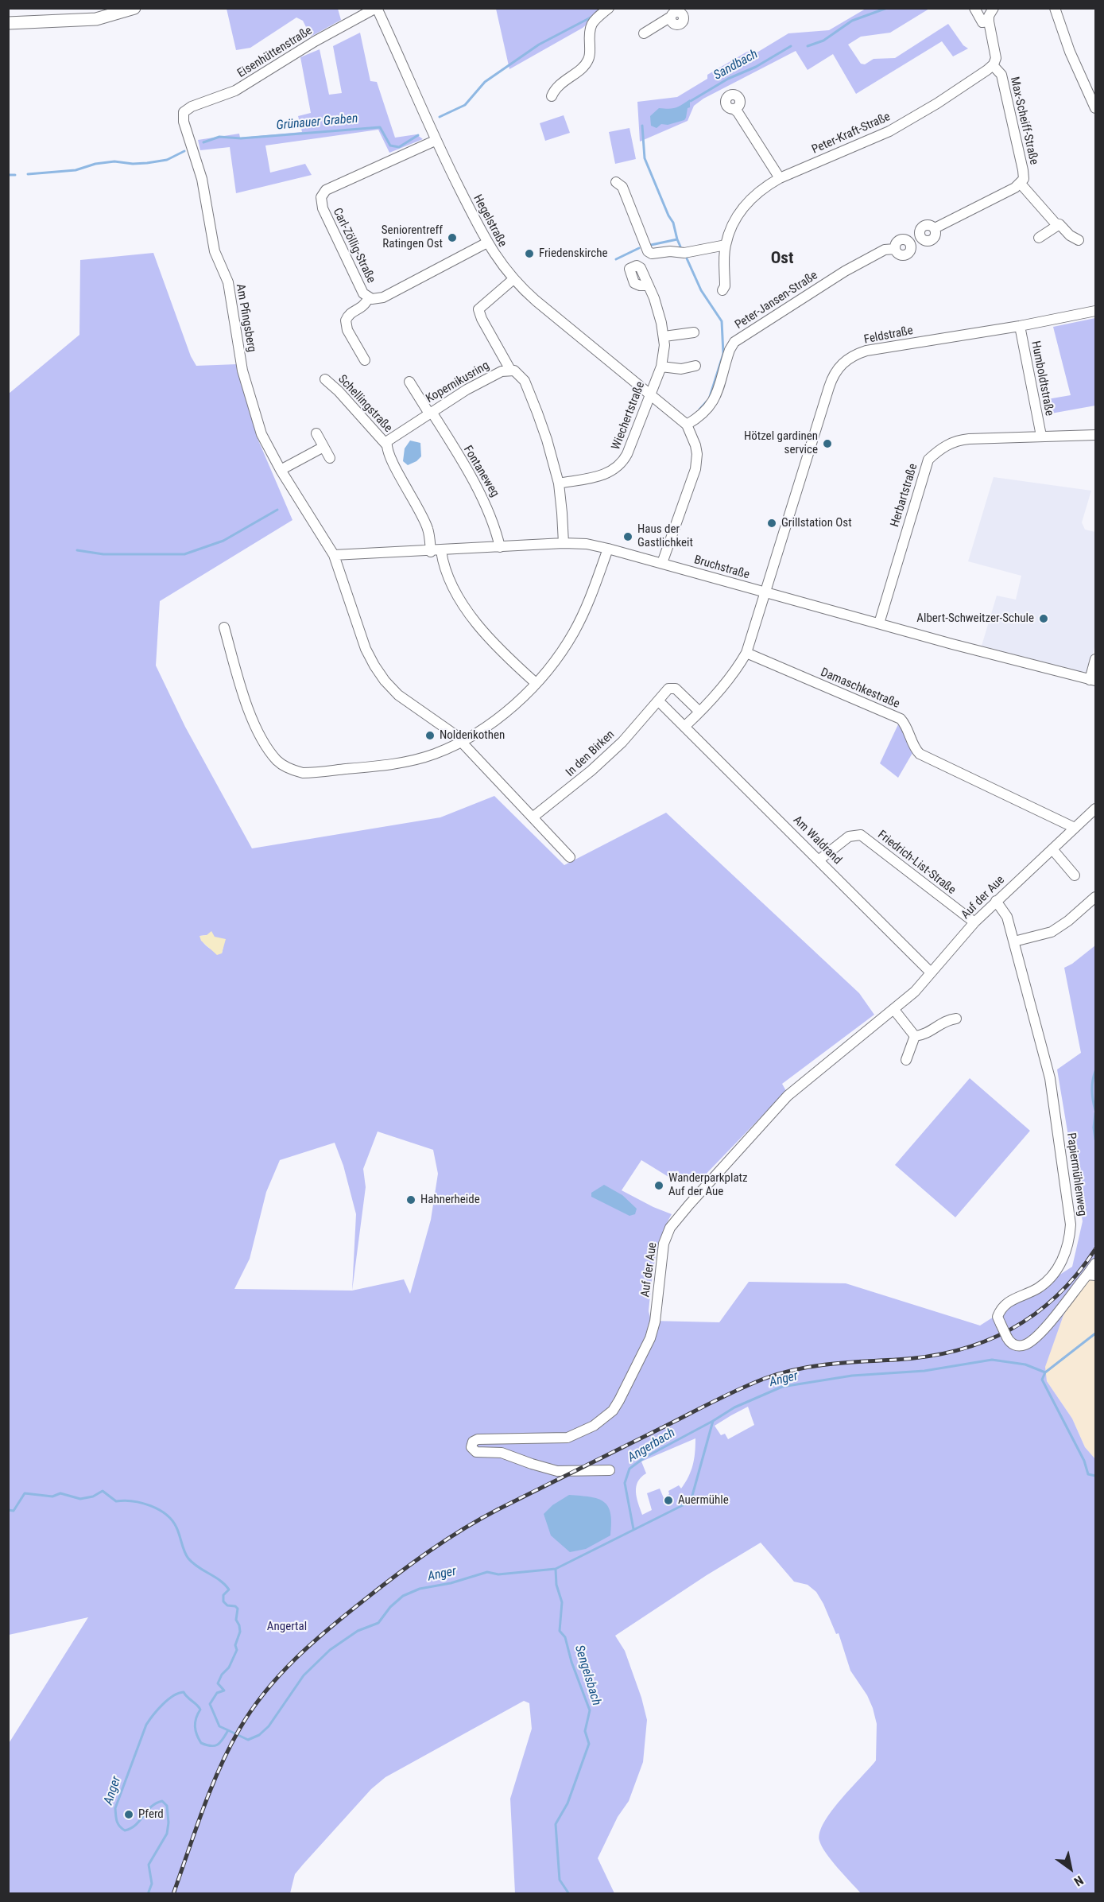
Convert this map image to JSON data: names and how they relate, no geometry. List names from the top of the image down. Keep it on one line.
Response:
{"streets":{"street":["Eisenhüttenstraße","Max-Scheiff-Straße","Peter-Kraft-Straße","Hegelstraße","Carl-Zöllig-Straße","Peter-Jansen-Straße","Am Pfingsberg","Feldstraße","Humboldtstraße","Kopernikusring","Schellingstraße","Wiechertstraße","Fontaneweg","Herbartstraße","Bruchstraße","Damaschkestraße","In den Birken","Am Waldrand","Friedrich-List-Straße","Auf der Aue","Papiermühlenweg"]},"crossings":[["Eisenhüttenstraße","Hegelstraße"],["Eisenhüttenstraße","Am Pfingsberg"],["Max-Scheiff-Straße","Peter-Kraft-Straße"],["Max-Scheiff-Straße","Peter-Jansen-Straße"],["Hegelstraße","Carl-Zöllig-Straße"],["Hegelstraße","Wiechertstraße"],["Am Pfingsberg","Bruchstraße"],["Feldstraße","Humboldtstraße"],["Feldstraße","Bruchstraße"],["Humboldtstraße","Herbartstraße"],["Kopernikusring","Schellingstraße"],["Kopernikusring","Fontaneweg"],["Fontaneweg","Bruchstraße"],["Herbartstraße","Bruchstraße"],["Damaschkestraße","Auf der Aue"],["Am Waldrand","Friedrich-List-Straße"],["Am Waldrand","Auf der Aue"],["Friedrich-List-Straße","Auf der Aue"],["Auf der Aue","Papiermühlenweg"]],"districts":["Ost"],"water":["Sandbach","Grünauer Graben","Anger","Angerbach","Sengelsbach"],"parks":["Angertal"],"places":["Seniorentreff Ratingen Ost","Friedenskirche","Hötzel gardinen service","Grillstation Ost","Haus der Gastlichkeit","Albert-Schweitzer-Schule","Noldenkothen","Wanderparkplatz Auf der Aue","Hahnerheide","Auermühle","Pferd"],"north":"bottom right"}
